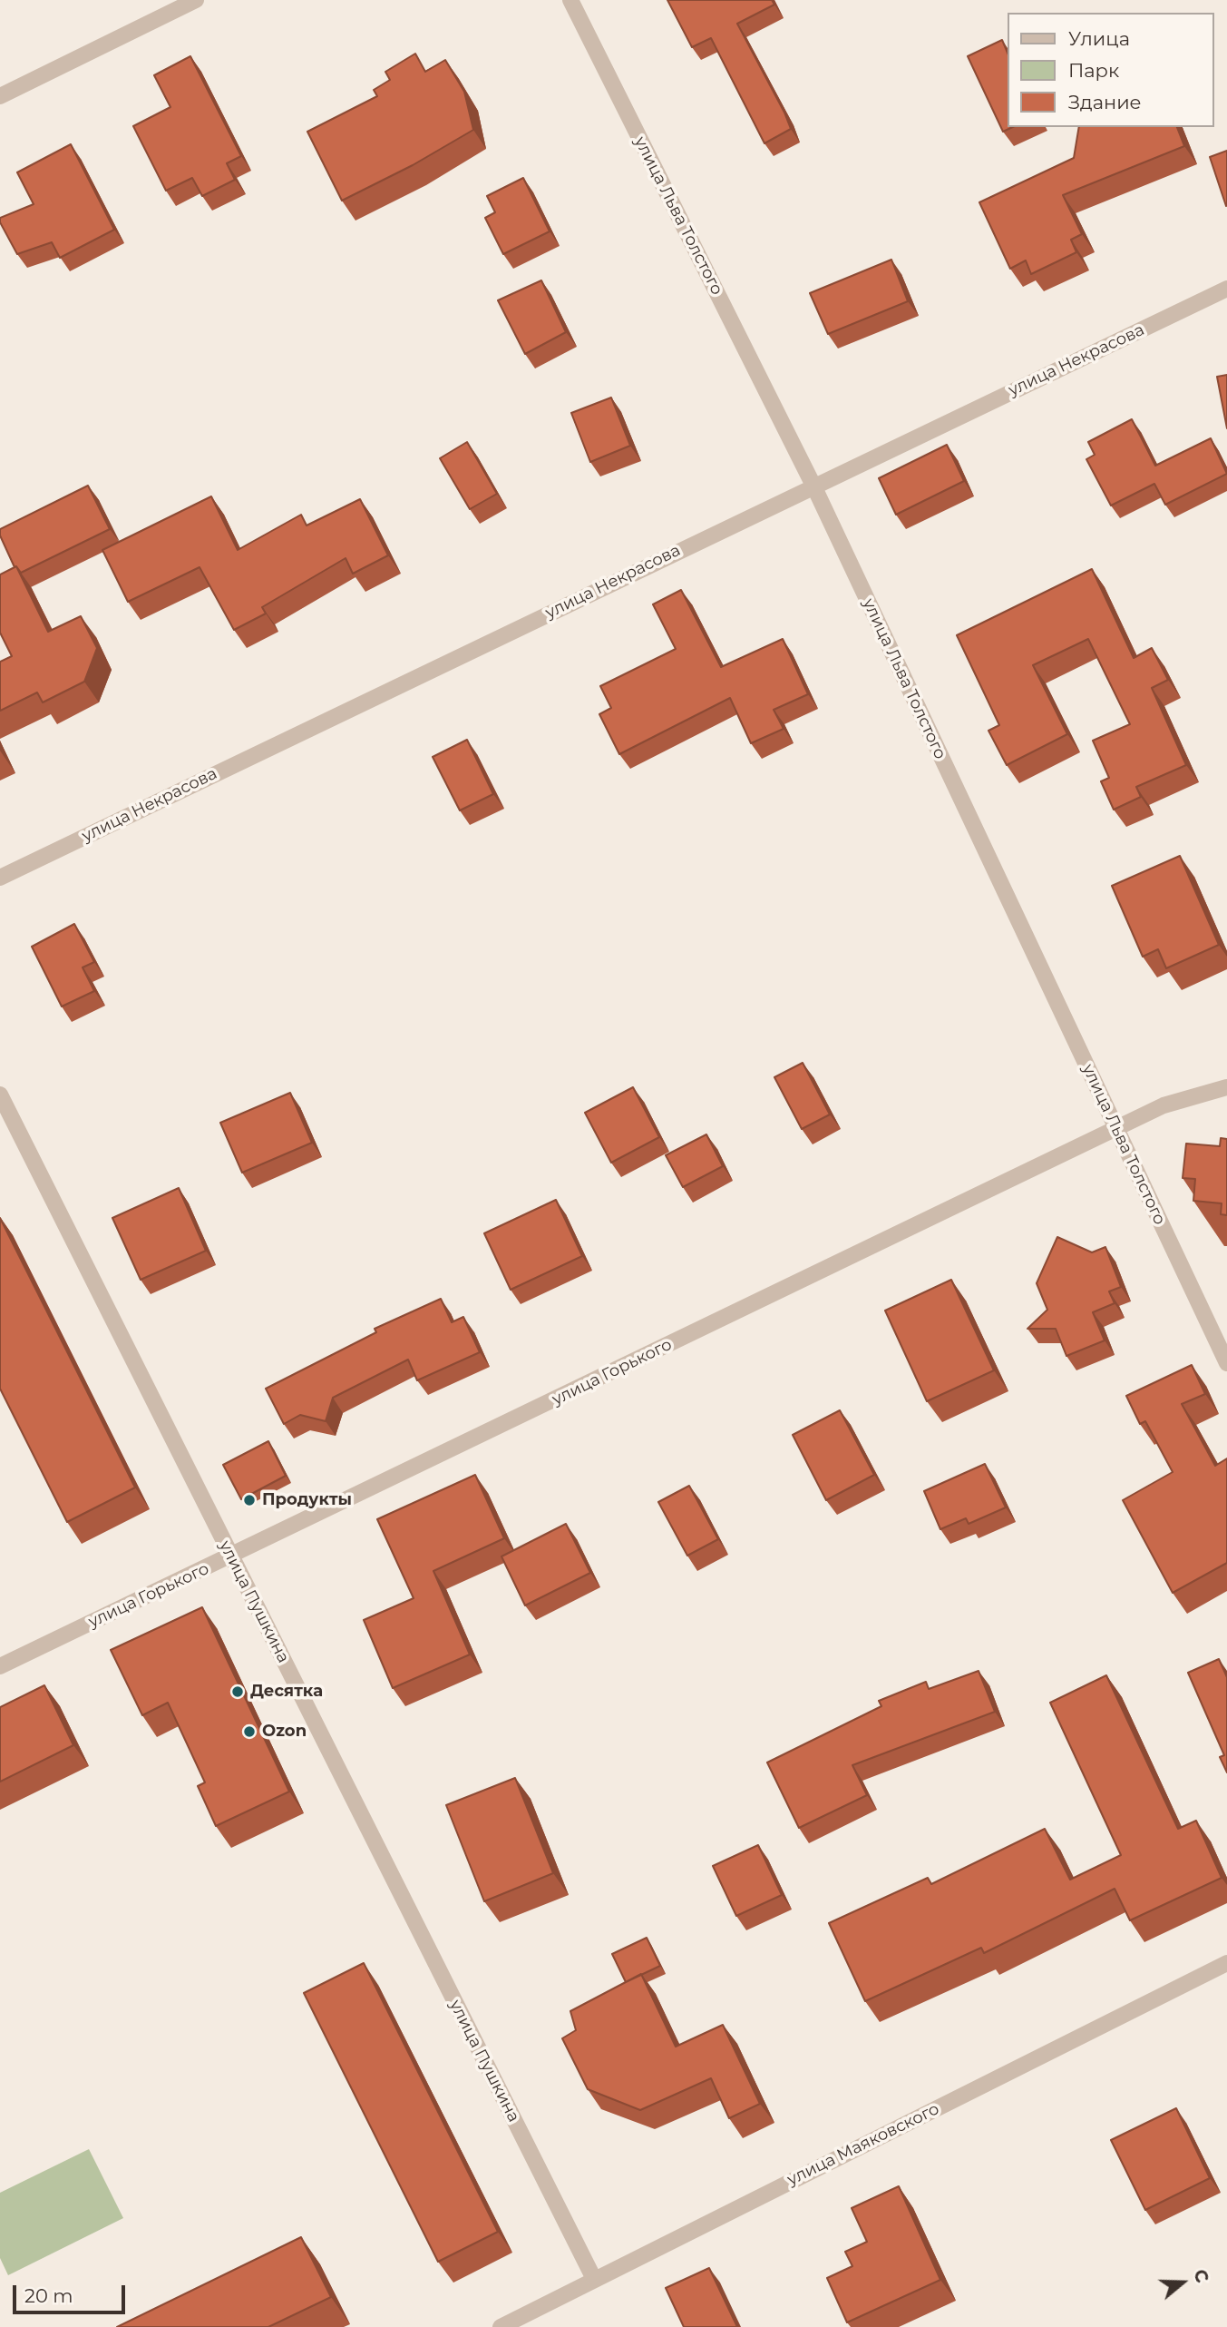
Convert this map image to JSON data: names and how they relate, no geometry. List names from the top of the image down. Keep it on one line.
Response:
{"streets":{"street":["улица Льва Толстого","улица Некрасова","улица Горького","улица Пушкина","улица Маяковского"]},"crossings":[["улица Льва Толстого","улица Некрасова"],["улица Льва Толстого","улица Горького"],["улица Горького","улица Пушкина"],["улица Пушкина","улица Маяковского"]],"places":["Продукты","Десятка","Ozon"],"legend":["Улица","Парк","Здание"],"scale_bar":"20 m","north":"right"}
